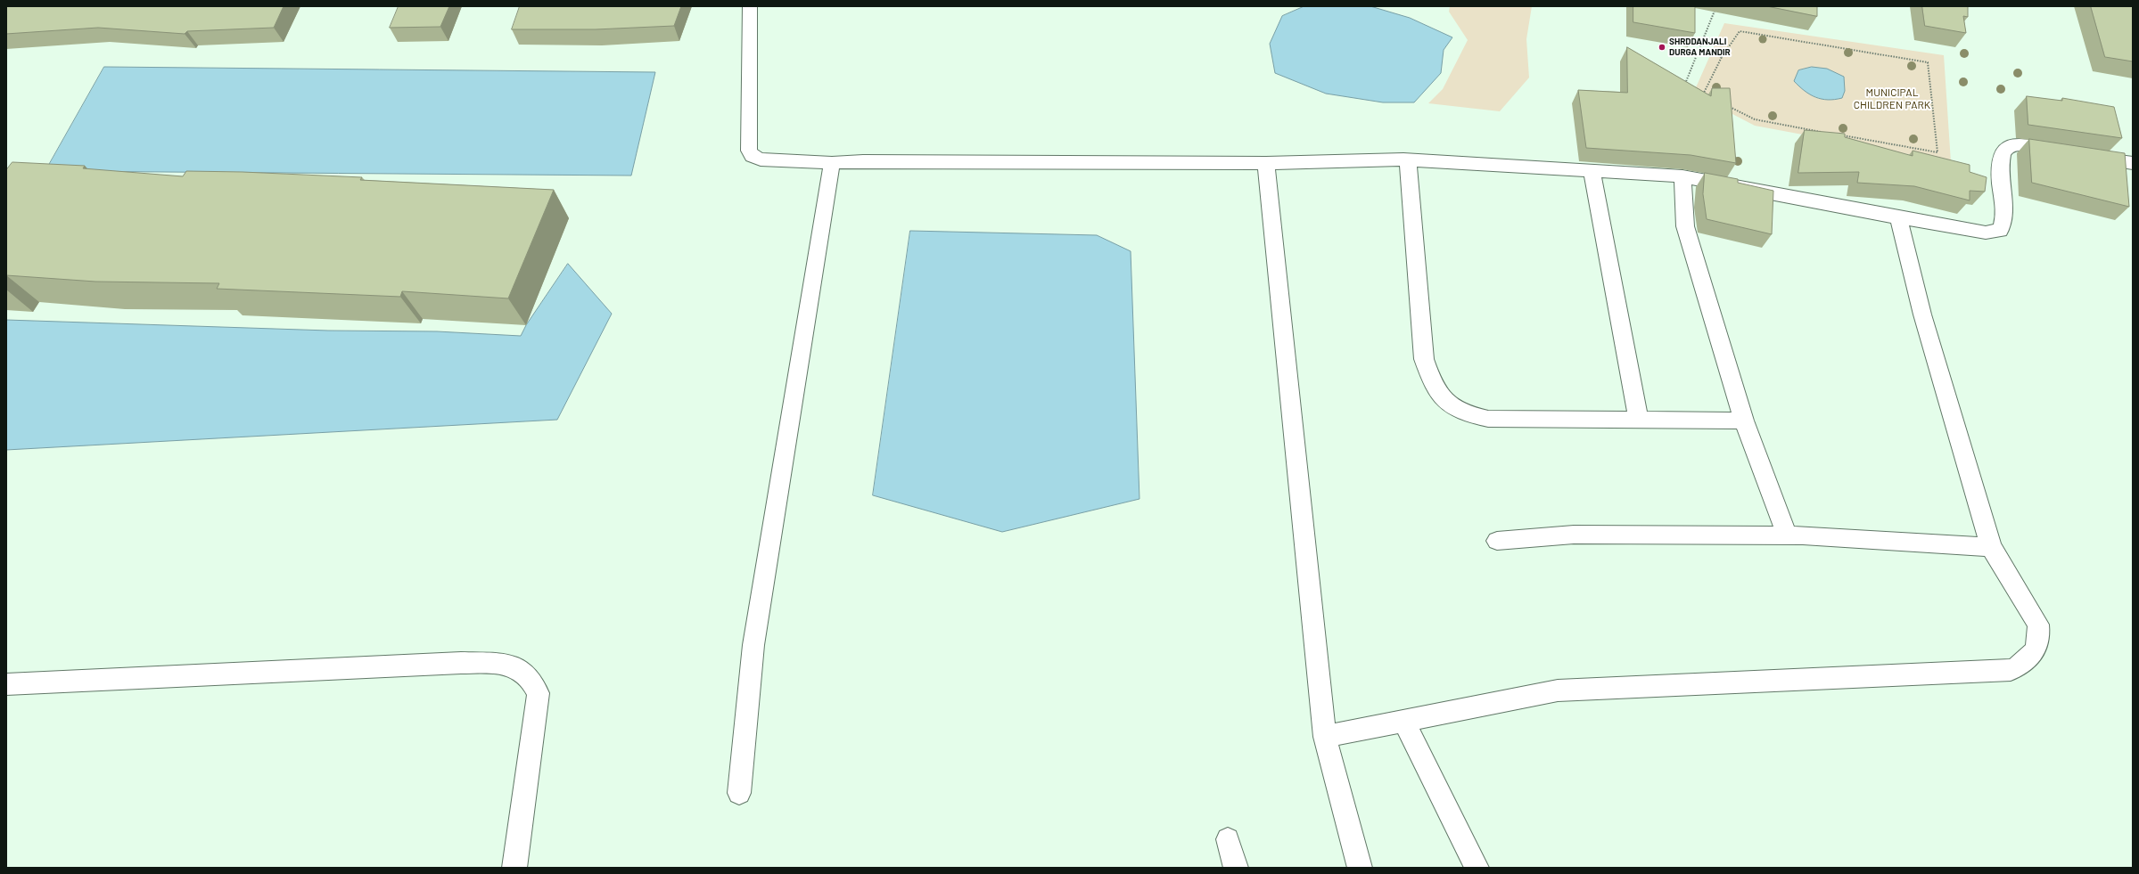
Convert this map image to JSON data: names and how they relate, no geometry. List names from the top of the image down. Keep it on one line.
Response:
{"parks":["MUNICIPAL CHILDREN PARK"],"places":["SHRDDANJALI DURGA MANDIR"]}
